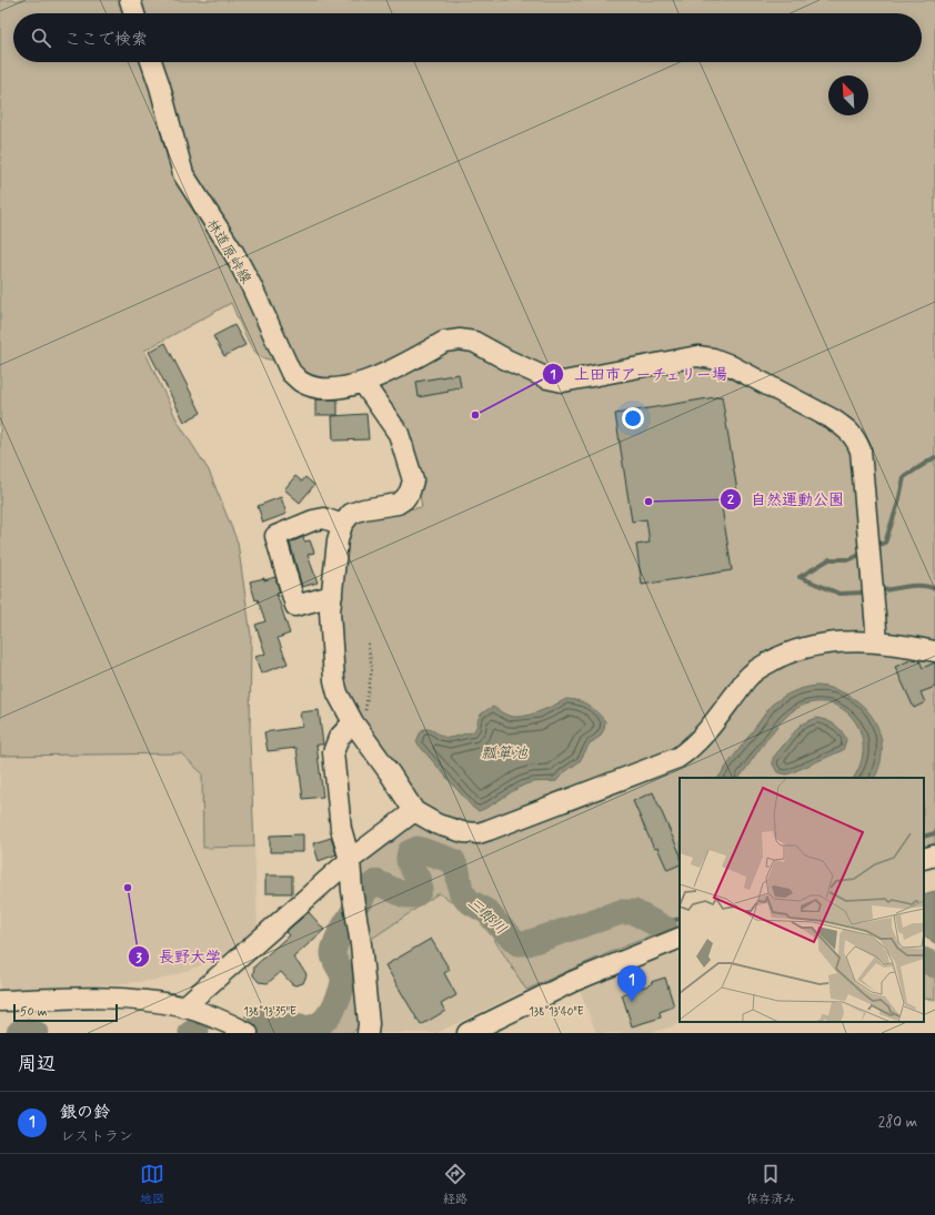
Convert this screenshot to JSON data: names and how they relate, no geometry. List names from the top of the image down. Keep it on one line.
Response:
{"streets":{"street":["林道原峠線"]},"water":["瓢箪池","三郎川"],"places":["上田市アーチェリー場","自然運動公園","長野大学"],"scale_bar":"50 m","north":"top left","page":{"search":"ここで検索","pins":"1","scale":"50 m","heading":"周辺","list":[{"mark":"1","name":"銀の鈴","note":"レストラン","value":"280 m"}],"nav":["地図","経路","保存済み"]},"coordinates":["138°13'35\"E","138°13'40\"E"]}
